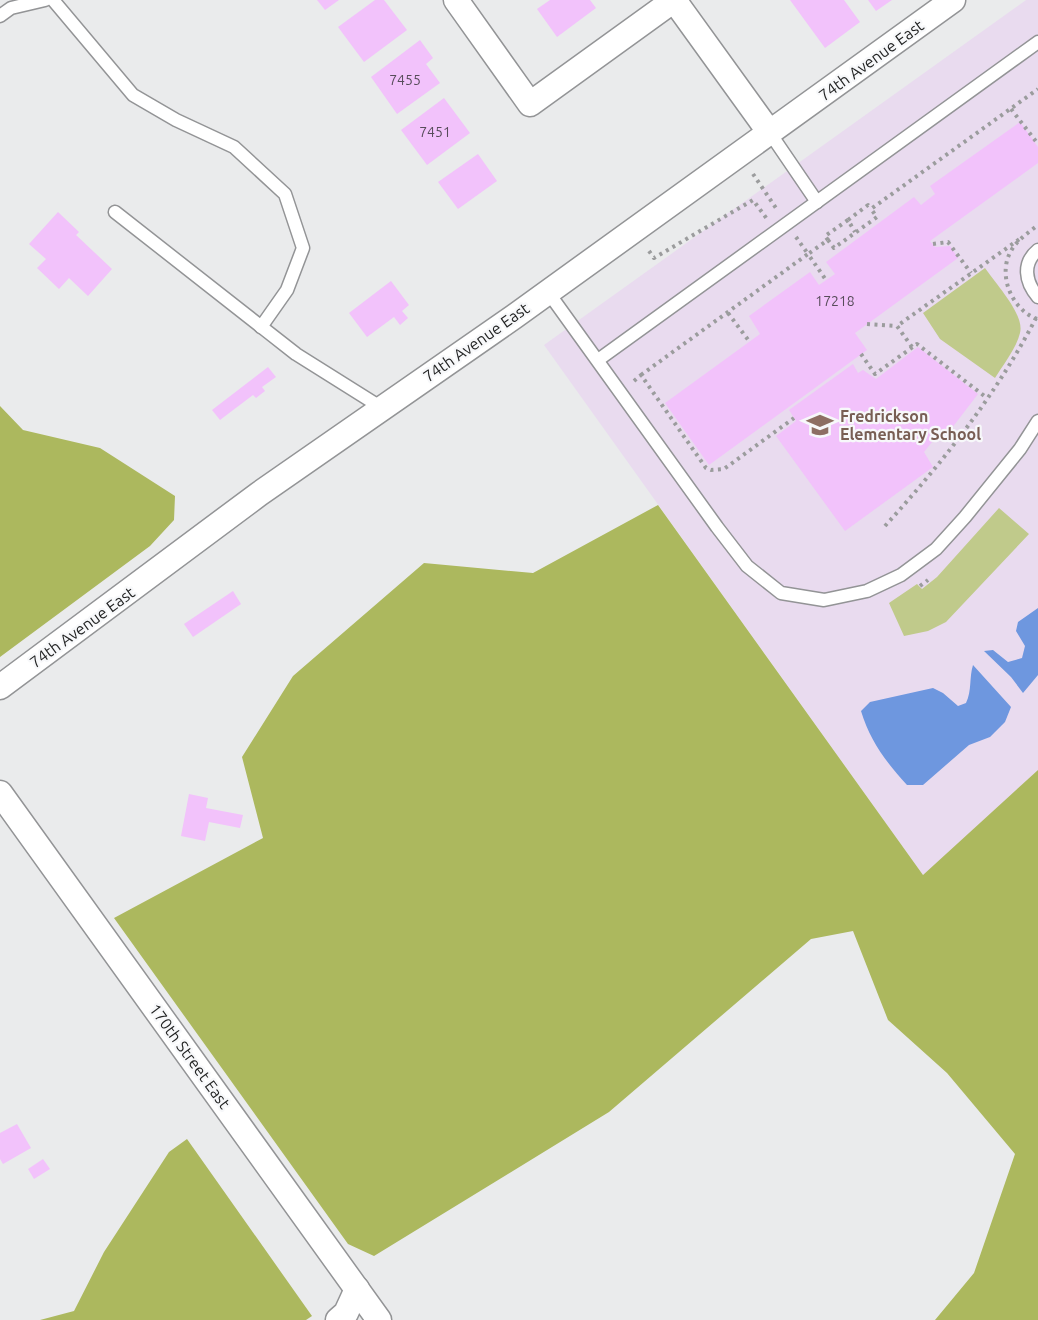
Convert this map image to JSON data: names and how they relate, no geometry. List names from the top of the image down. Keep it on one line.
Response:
{"streets":{"street":["74th Avenue East","170th Street East"]},"places":{"school or university":["Fredrickson Elementary School"]},"house_numbers":["7455","7451","17218"]}
